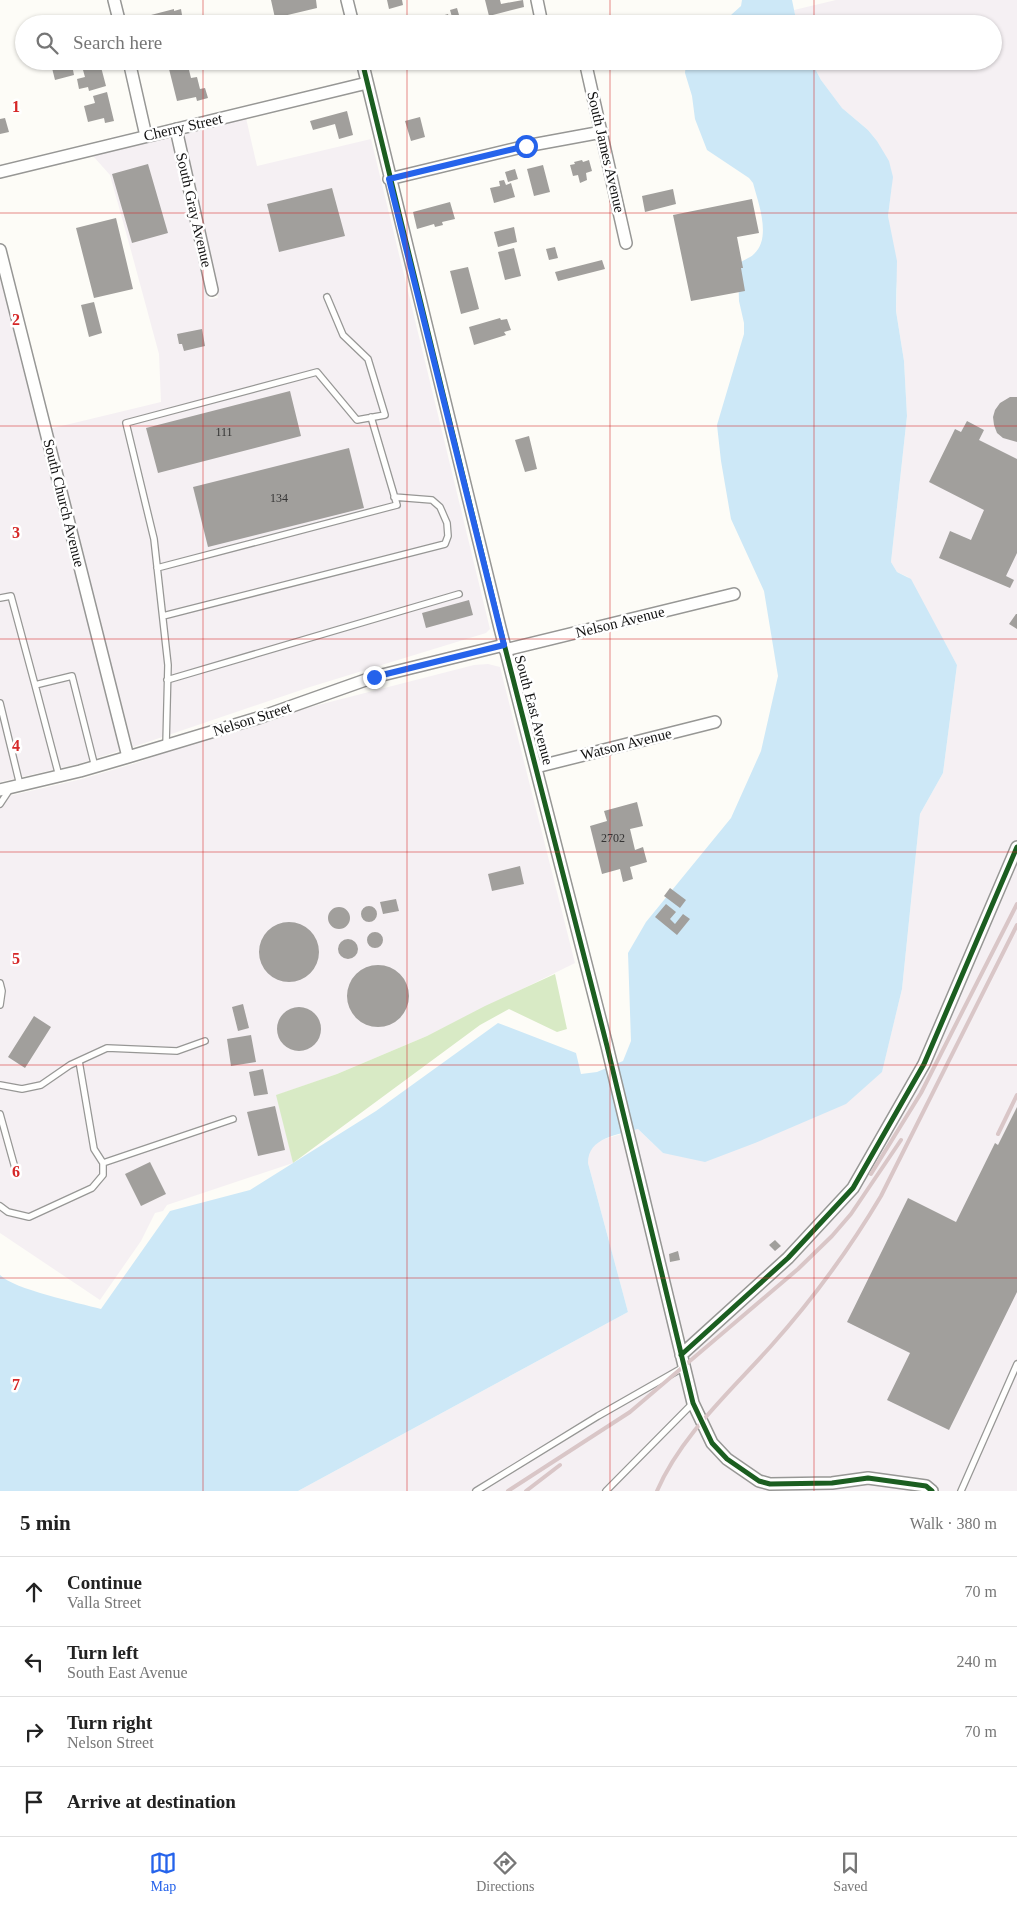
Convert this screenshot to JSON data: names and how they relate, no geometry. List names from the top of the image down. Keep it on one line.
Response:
{"streets":{"street":["Cherry Street","South James Avenue","South Gray Avenue","South Church Avenue","Nelson Avenue","South East Avenue","Nelson Street","Watson Avenue"]},"crossings":[["Cherry Street","South Gray Avenue"],["Cherry Street","South East Avenue"],["South Church Avenue","Nelson Street"],["Nelson Avenue","South East Avenue"],["Nelson Avenue","Nelson Street"],["South East Avenue","Nelson Street"],["South East Avenue","Watson Avenue"]],"house_numbers":["111","134","2702"],"page":{"search":"Search here","heading":["5 min","Walk · 380 m"],"list":[["Continue","Valla Street","70 m"],["Turn left","South East Avenue","240 m"],["Turn right","Nelson Street","70 m"],"Arrive at destination"],"nav":["Map","Directions","Saved"]},"grid":{"rows":["1","2","3","4","5","6","7"]}}
